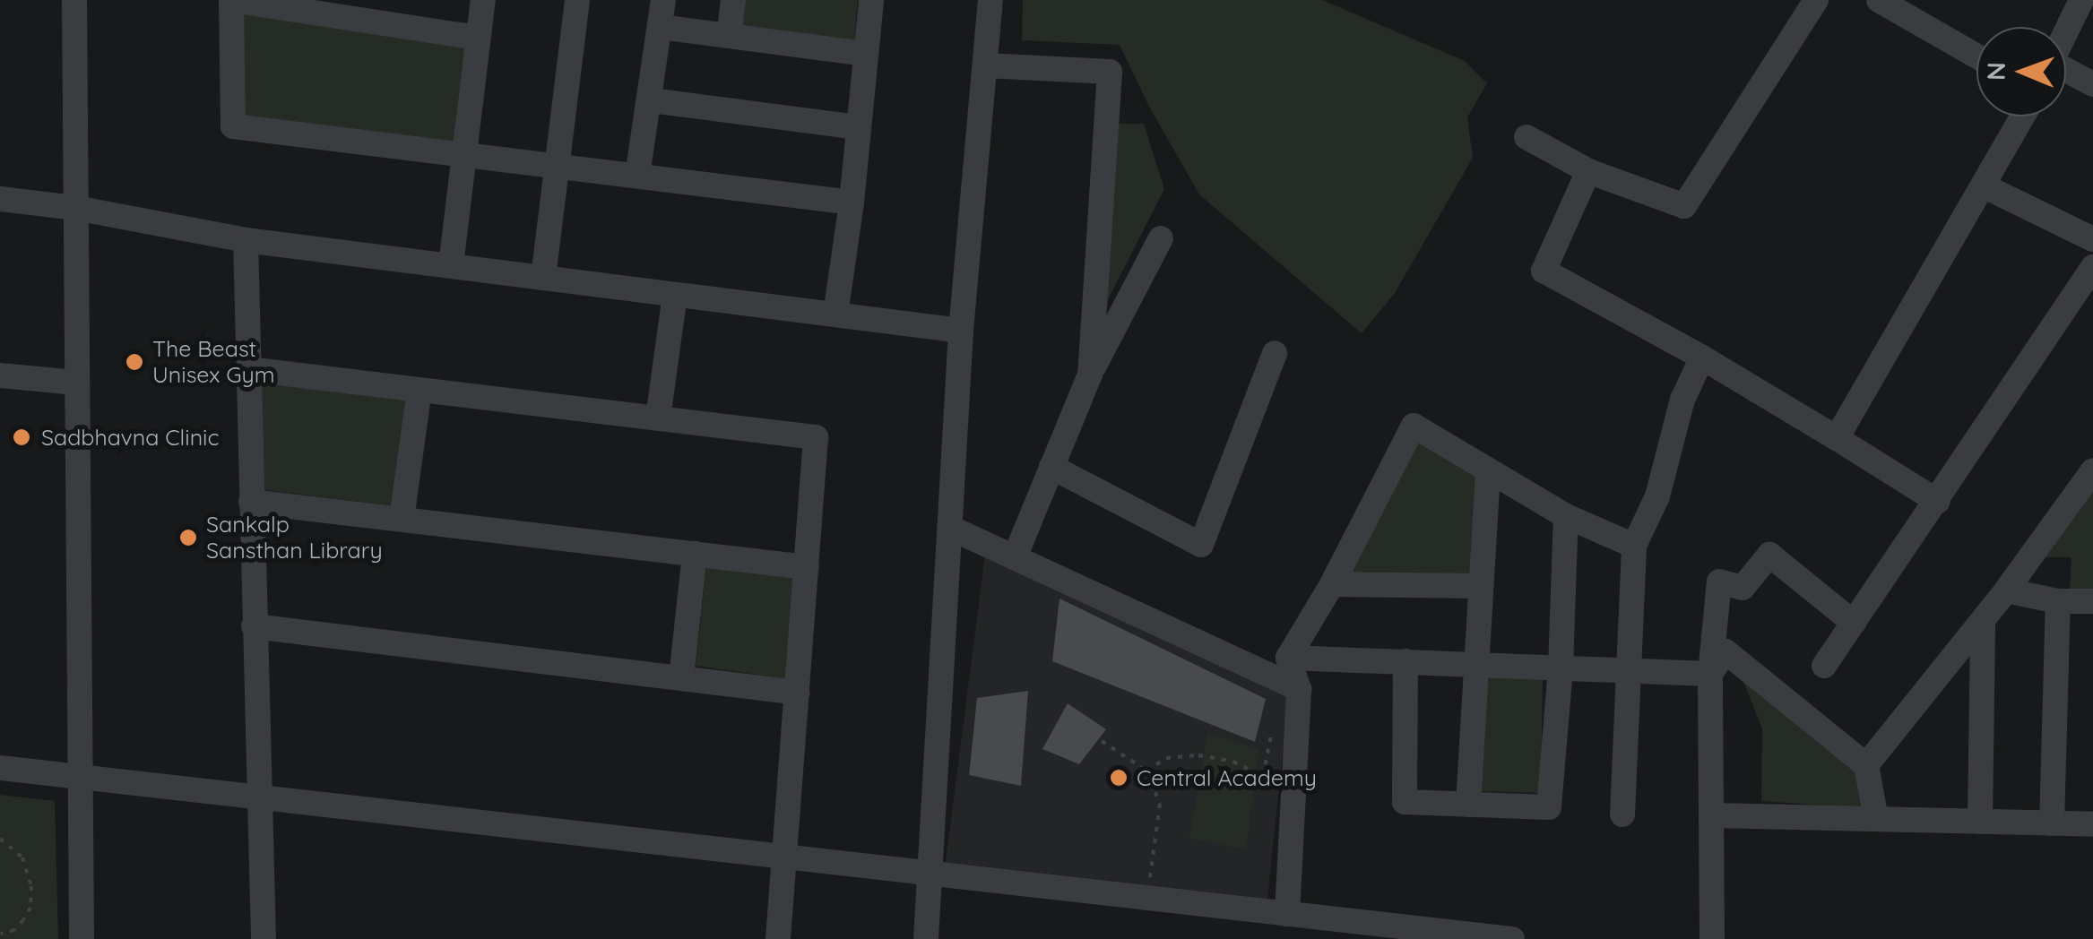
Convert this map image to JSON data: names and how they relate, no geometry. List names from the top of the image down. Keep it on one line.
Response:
{"places":["The Beast Unisex Gym","Sadbhavna Clinic","Sankalp Sansthan Library","Central Academy"],"north":"left"}
